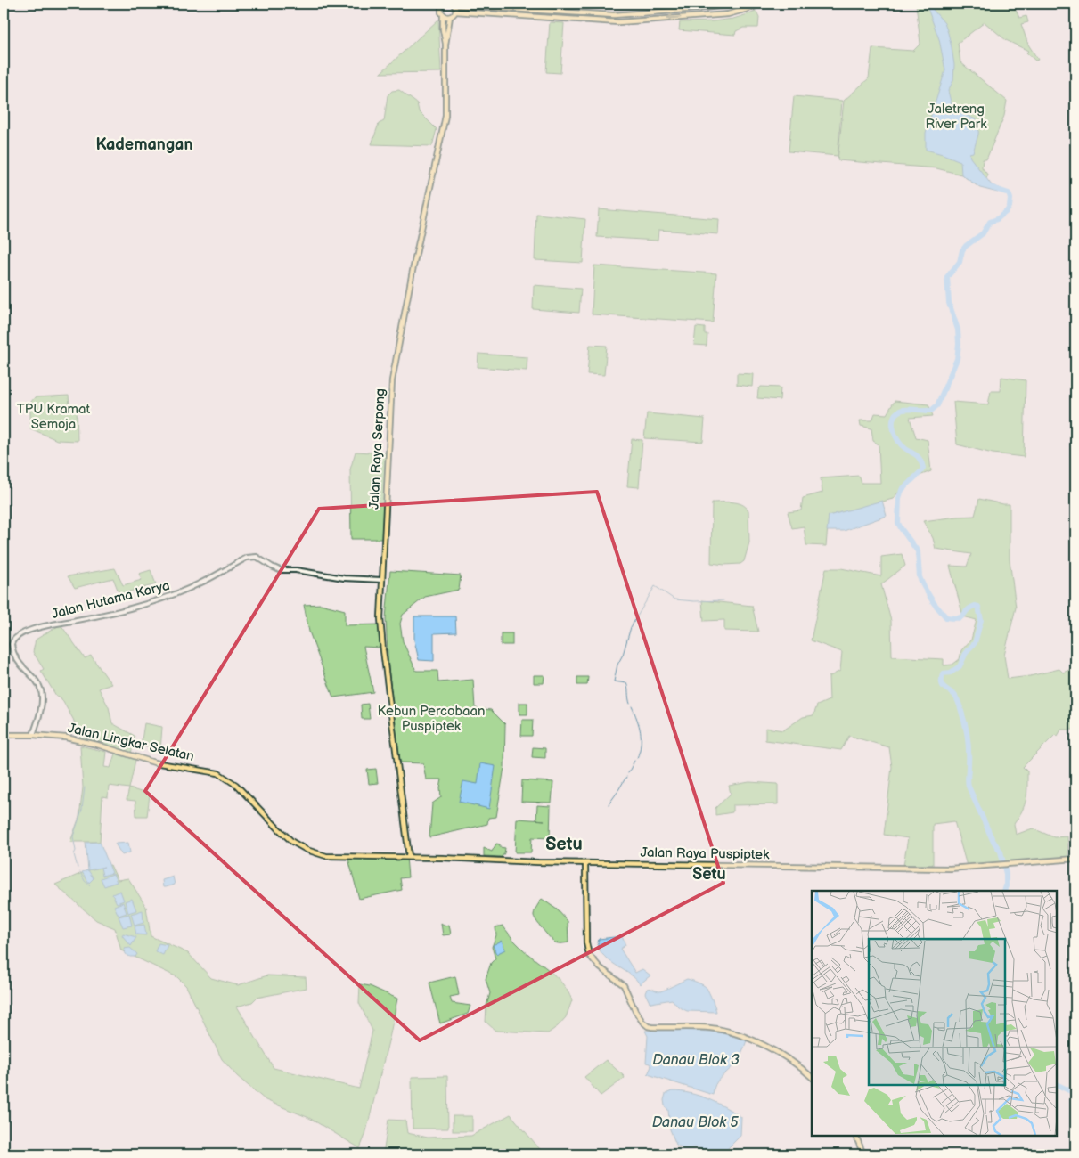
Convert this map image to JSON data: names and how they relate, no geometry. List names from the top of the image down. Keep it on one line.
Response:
{"streets":{"main road":["Jalan Raya Serpong","Jalan Lingkar Selatan","Jalan Raya Puspiptek"],"street":["Jalan Hutama Karya"]},"crossings":[["Jalan Raya Serpong","Jalan Hutama Karya"],["Jalan Raya Serpong","Jalan Lingkar Selatan"],["Jalan Raya Serpong","Jalan Raya Puspiptek"],["Jalan Hutama Karya","Jalan Lingkar Selatan"],["Jalan Lingkar Selatan","Jalan Raya Puspiptek"]],"districts":["Kademangan","Setu","Setu"],"water":["Danau Blok 3","Danau Blok 5"],"parks":["Jaletreng River Park","TPU Kramat Semoja","Kebun Percobaan Puspiptek"]}
